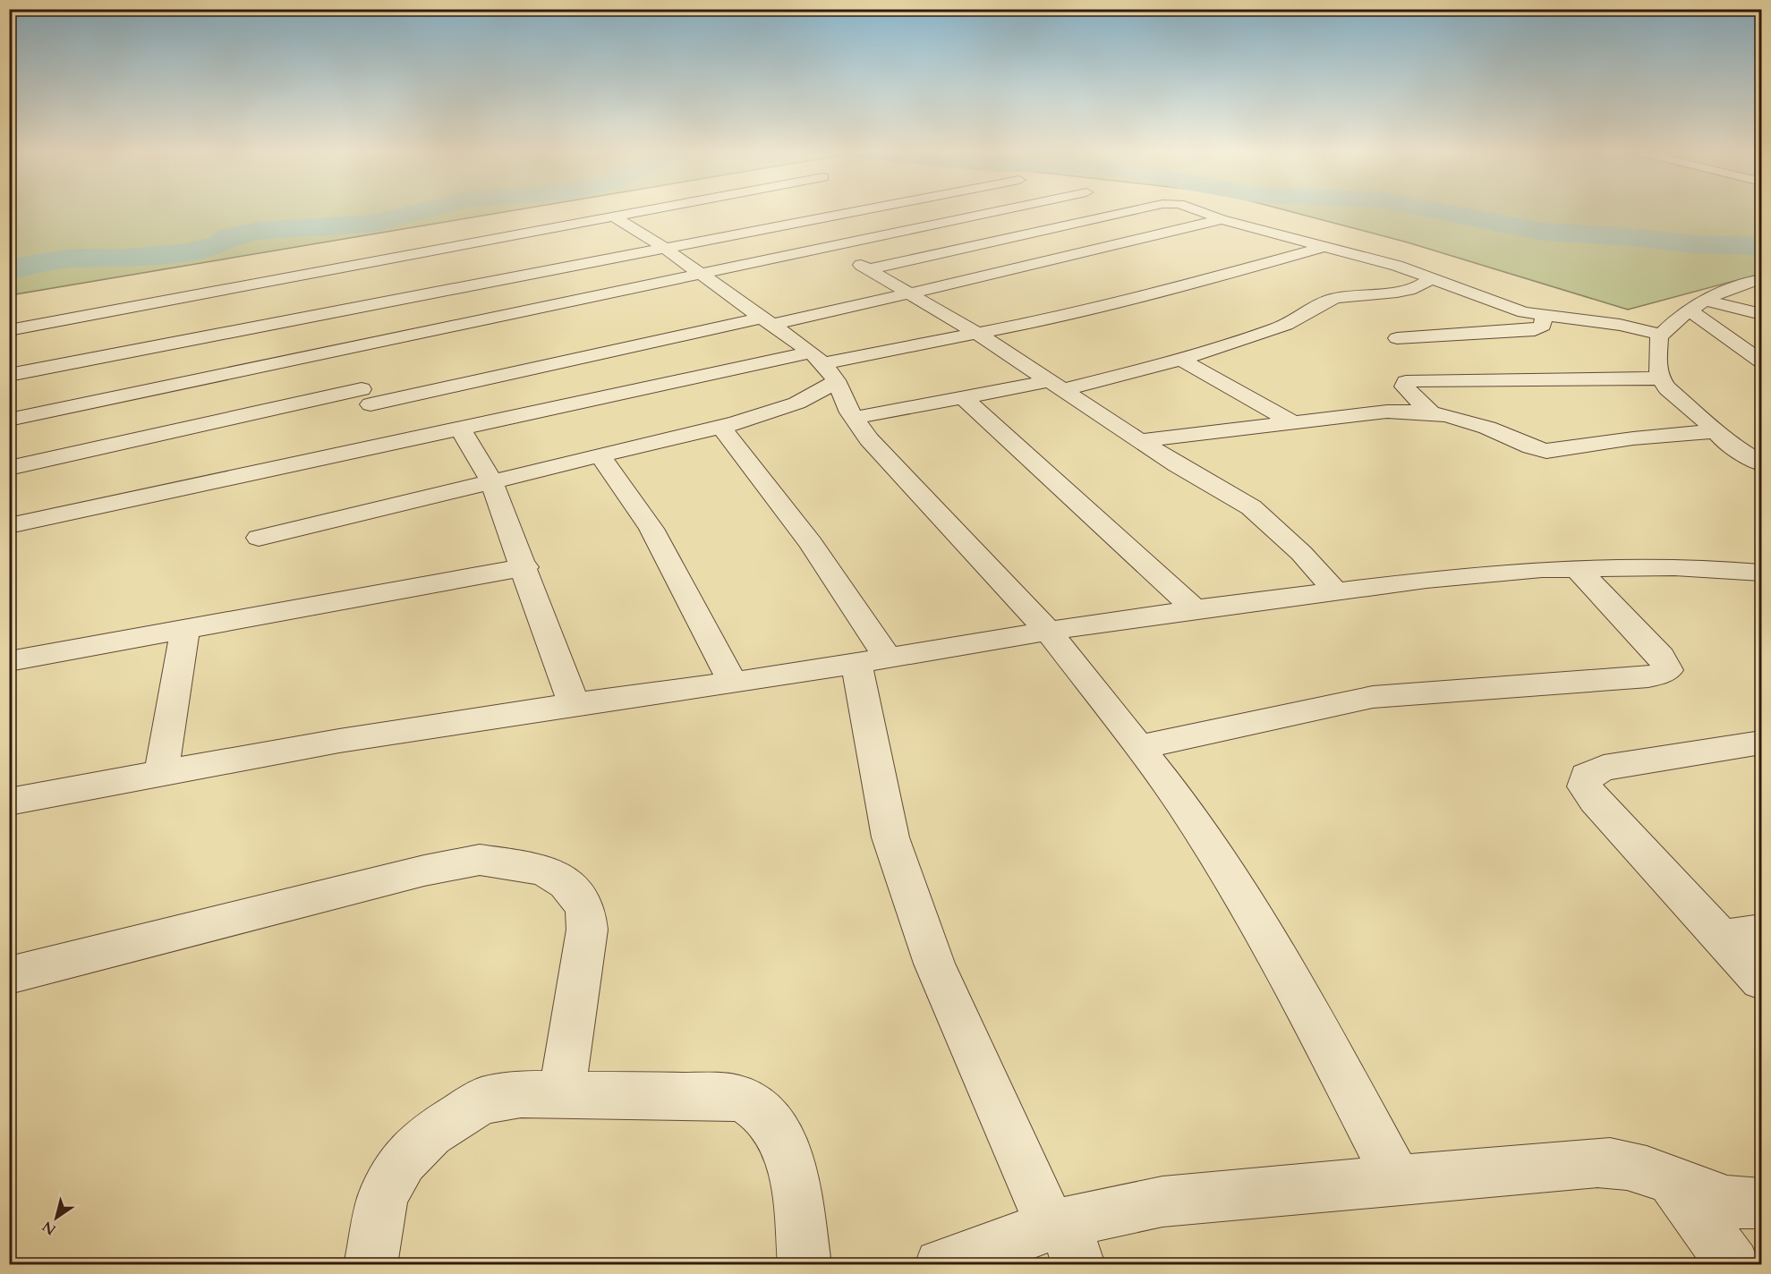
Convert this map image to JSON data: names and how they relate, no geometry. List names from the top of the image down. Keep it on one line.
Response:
{"north":"bottom left"}
